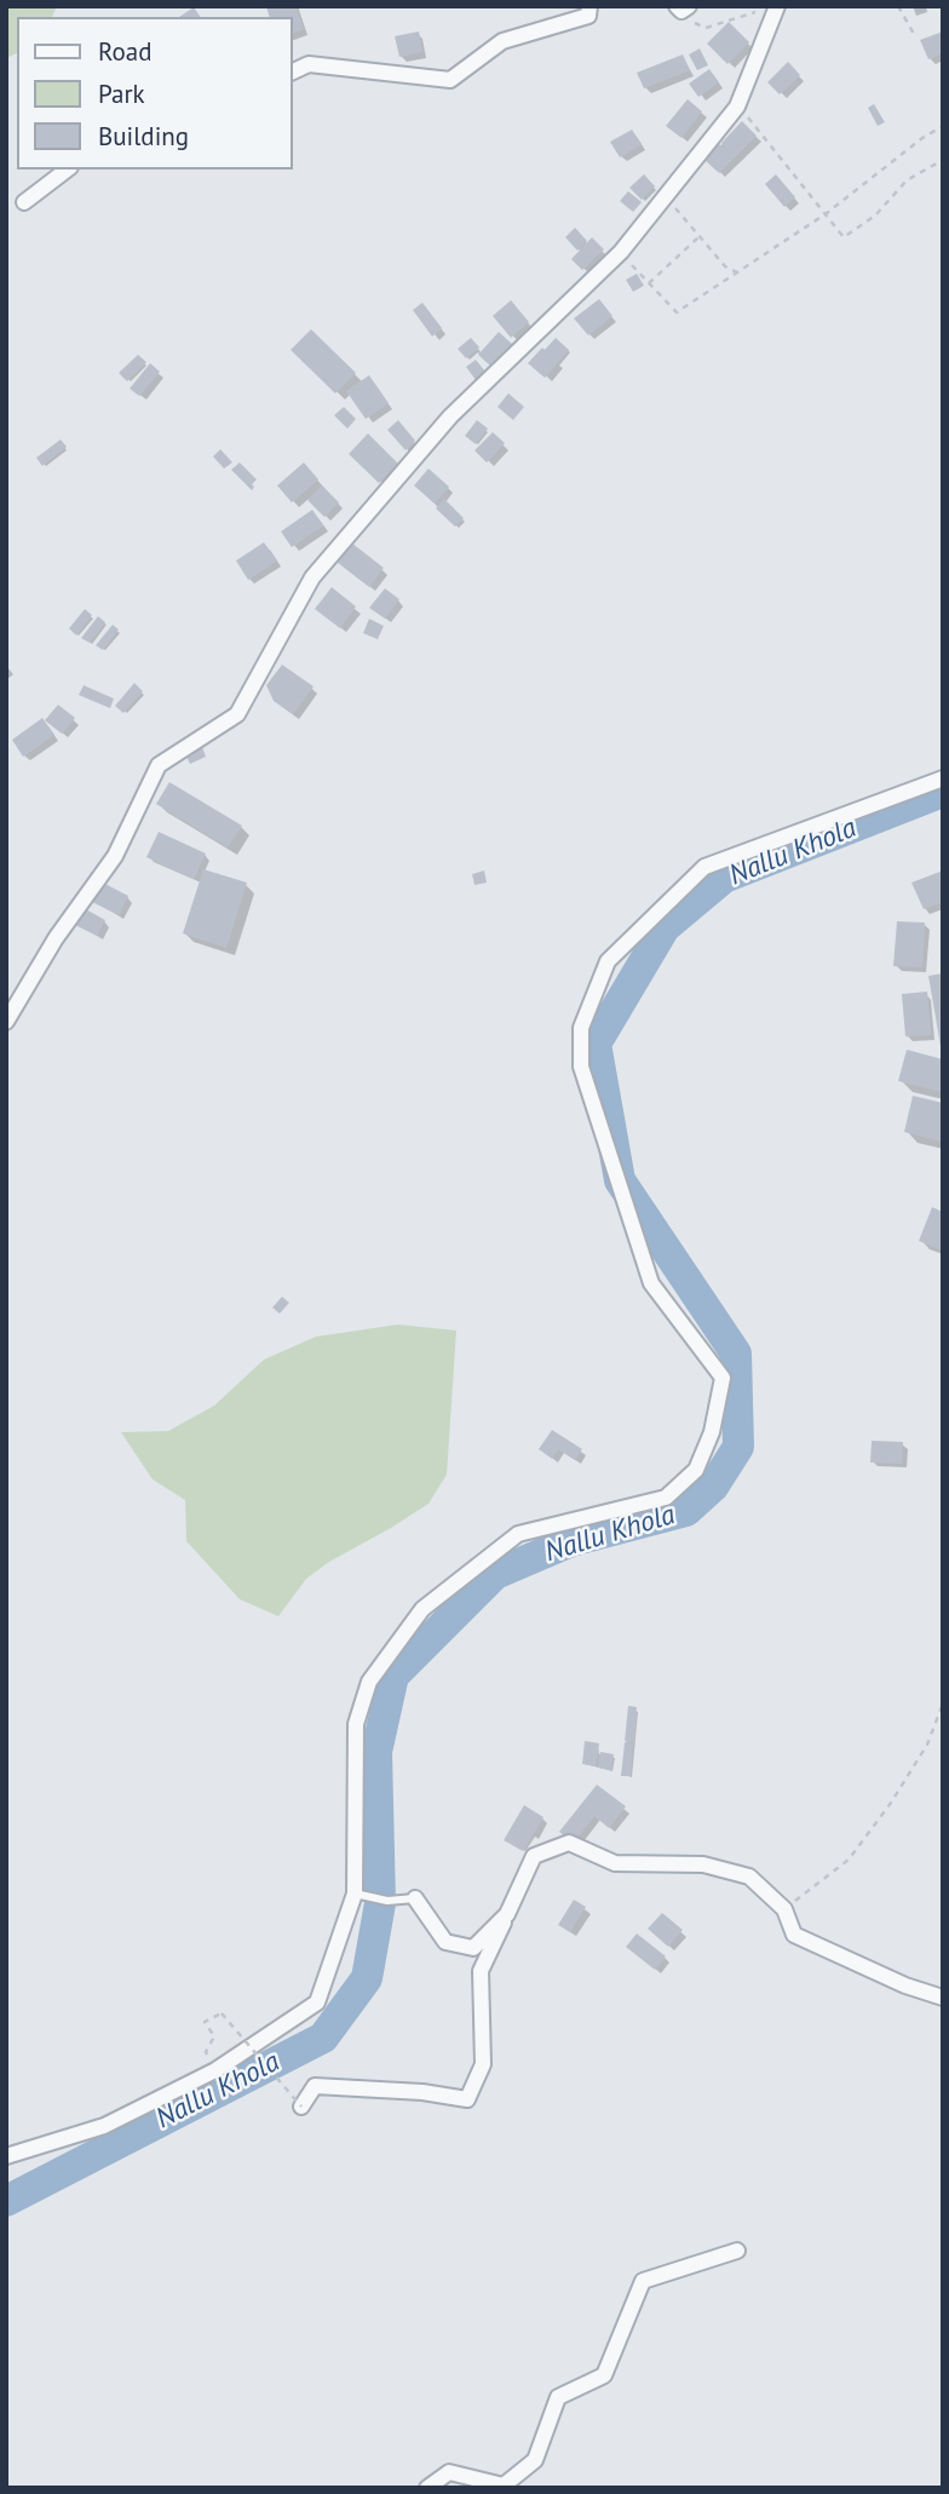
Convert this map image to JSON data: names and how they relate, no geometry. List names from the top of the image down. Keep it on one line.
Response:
{"water":["Nallu Khola"],"legend":["Road","Park","Building"]}
